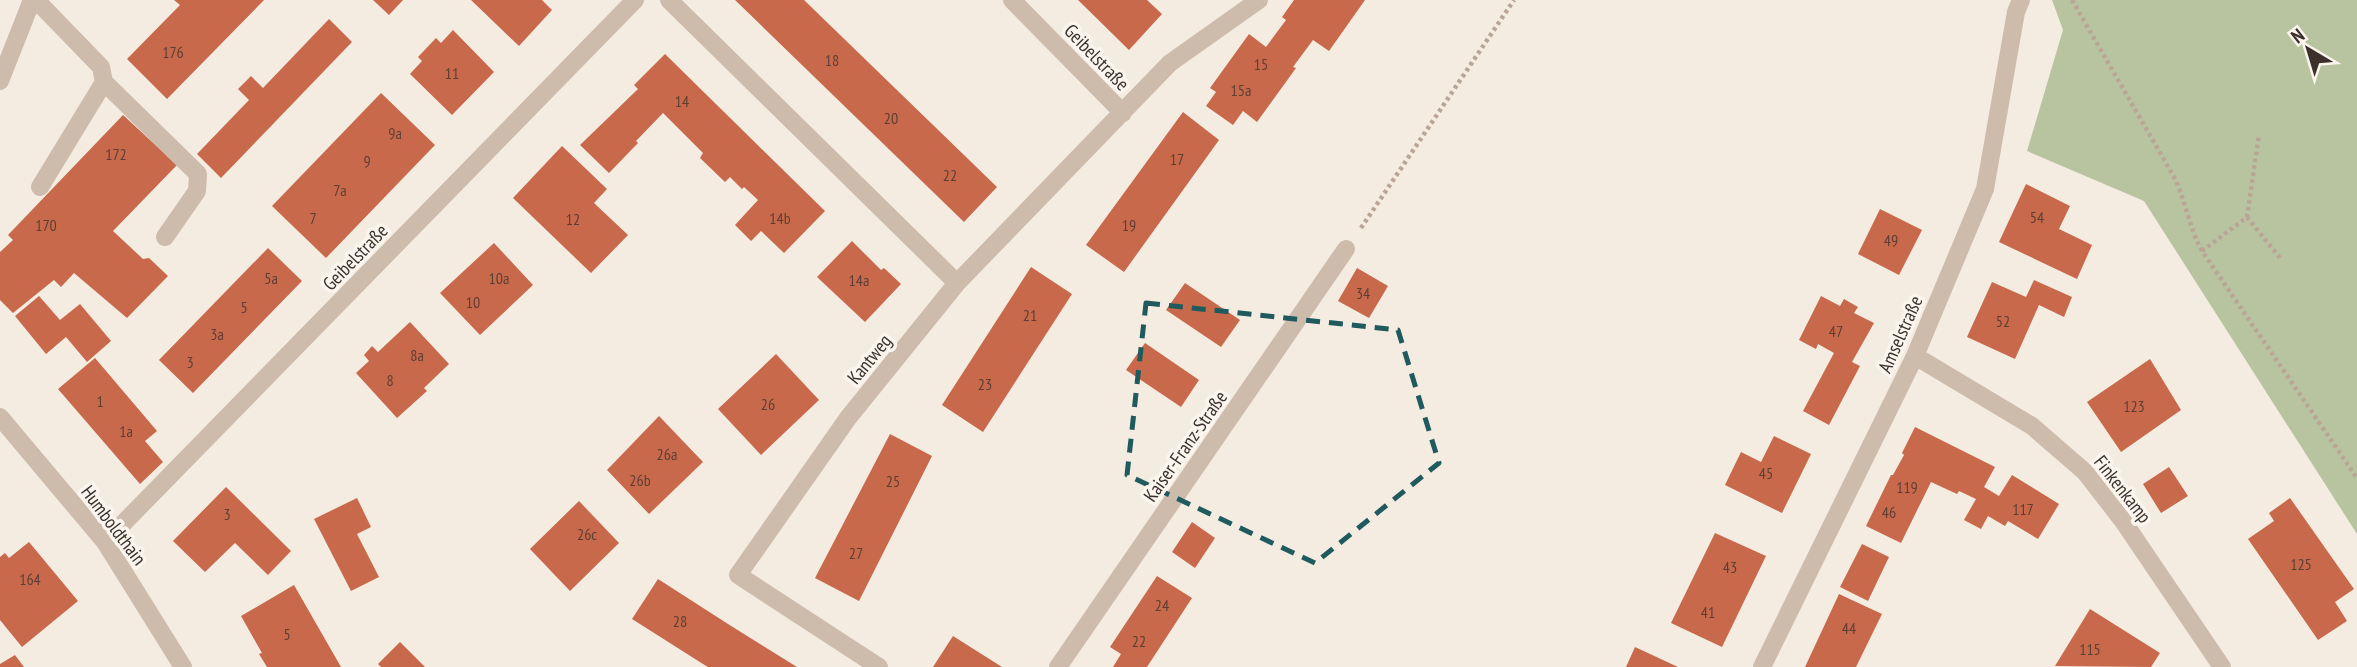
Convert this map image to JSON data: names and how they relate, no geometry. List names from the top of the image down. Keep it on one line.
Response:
{"streets":{"street":["Geibelstraße","Amselstraße","Kantweg","Kaiser-Franz-Straße","Finkenkamp","Humboldthain"]},"crossings":[["Geibelstraße","Kantweg"],["Geibelstraße","Humboldthain"],["Amselstraße","Finkenkamp"]],"house_numbers":["176","18","15","11","15a","14","20","9a","172","17","9","22","7a","54","7","14b","12","170","19","49","5a","10a","14a","34","10","5","21","52","47","3a","8a","3","8","23","1","26","123","1a","26a","45","26b","25","119","117","46","3","26c","27","125","43","164","24","41","28","44","5","22","115"],"north":"top left"}
